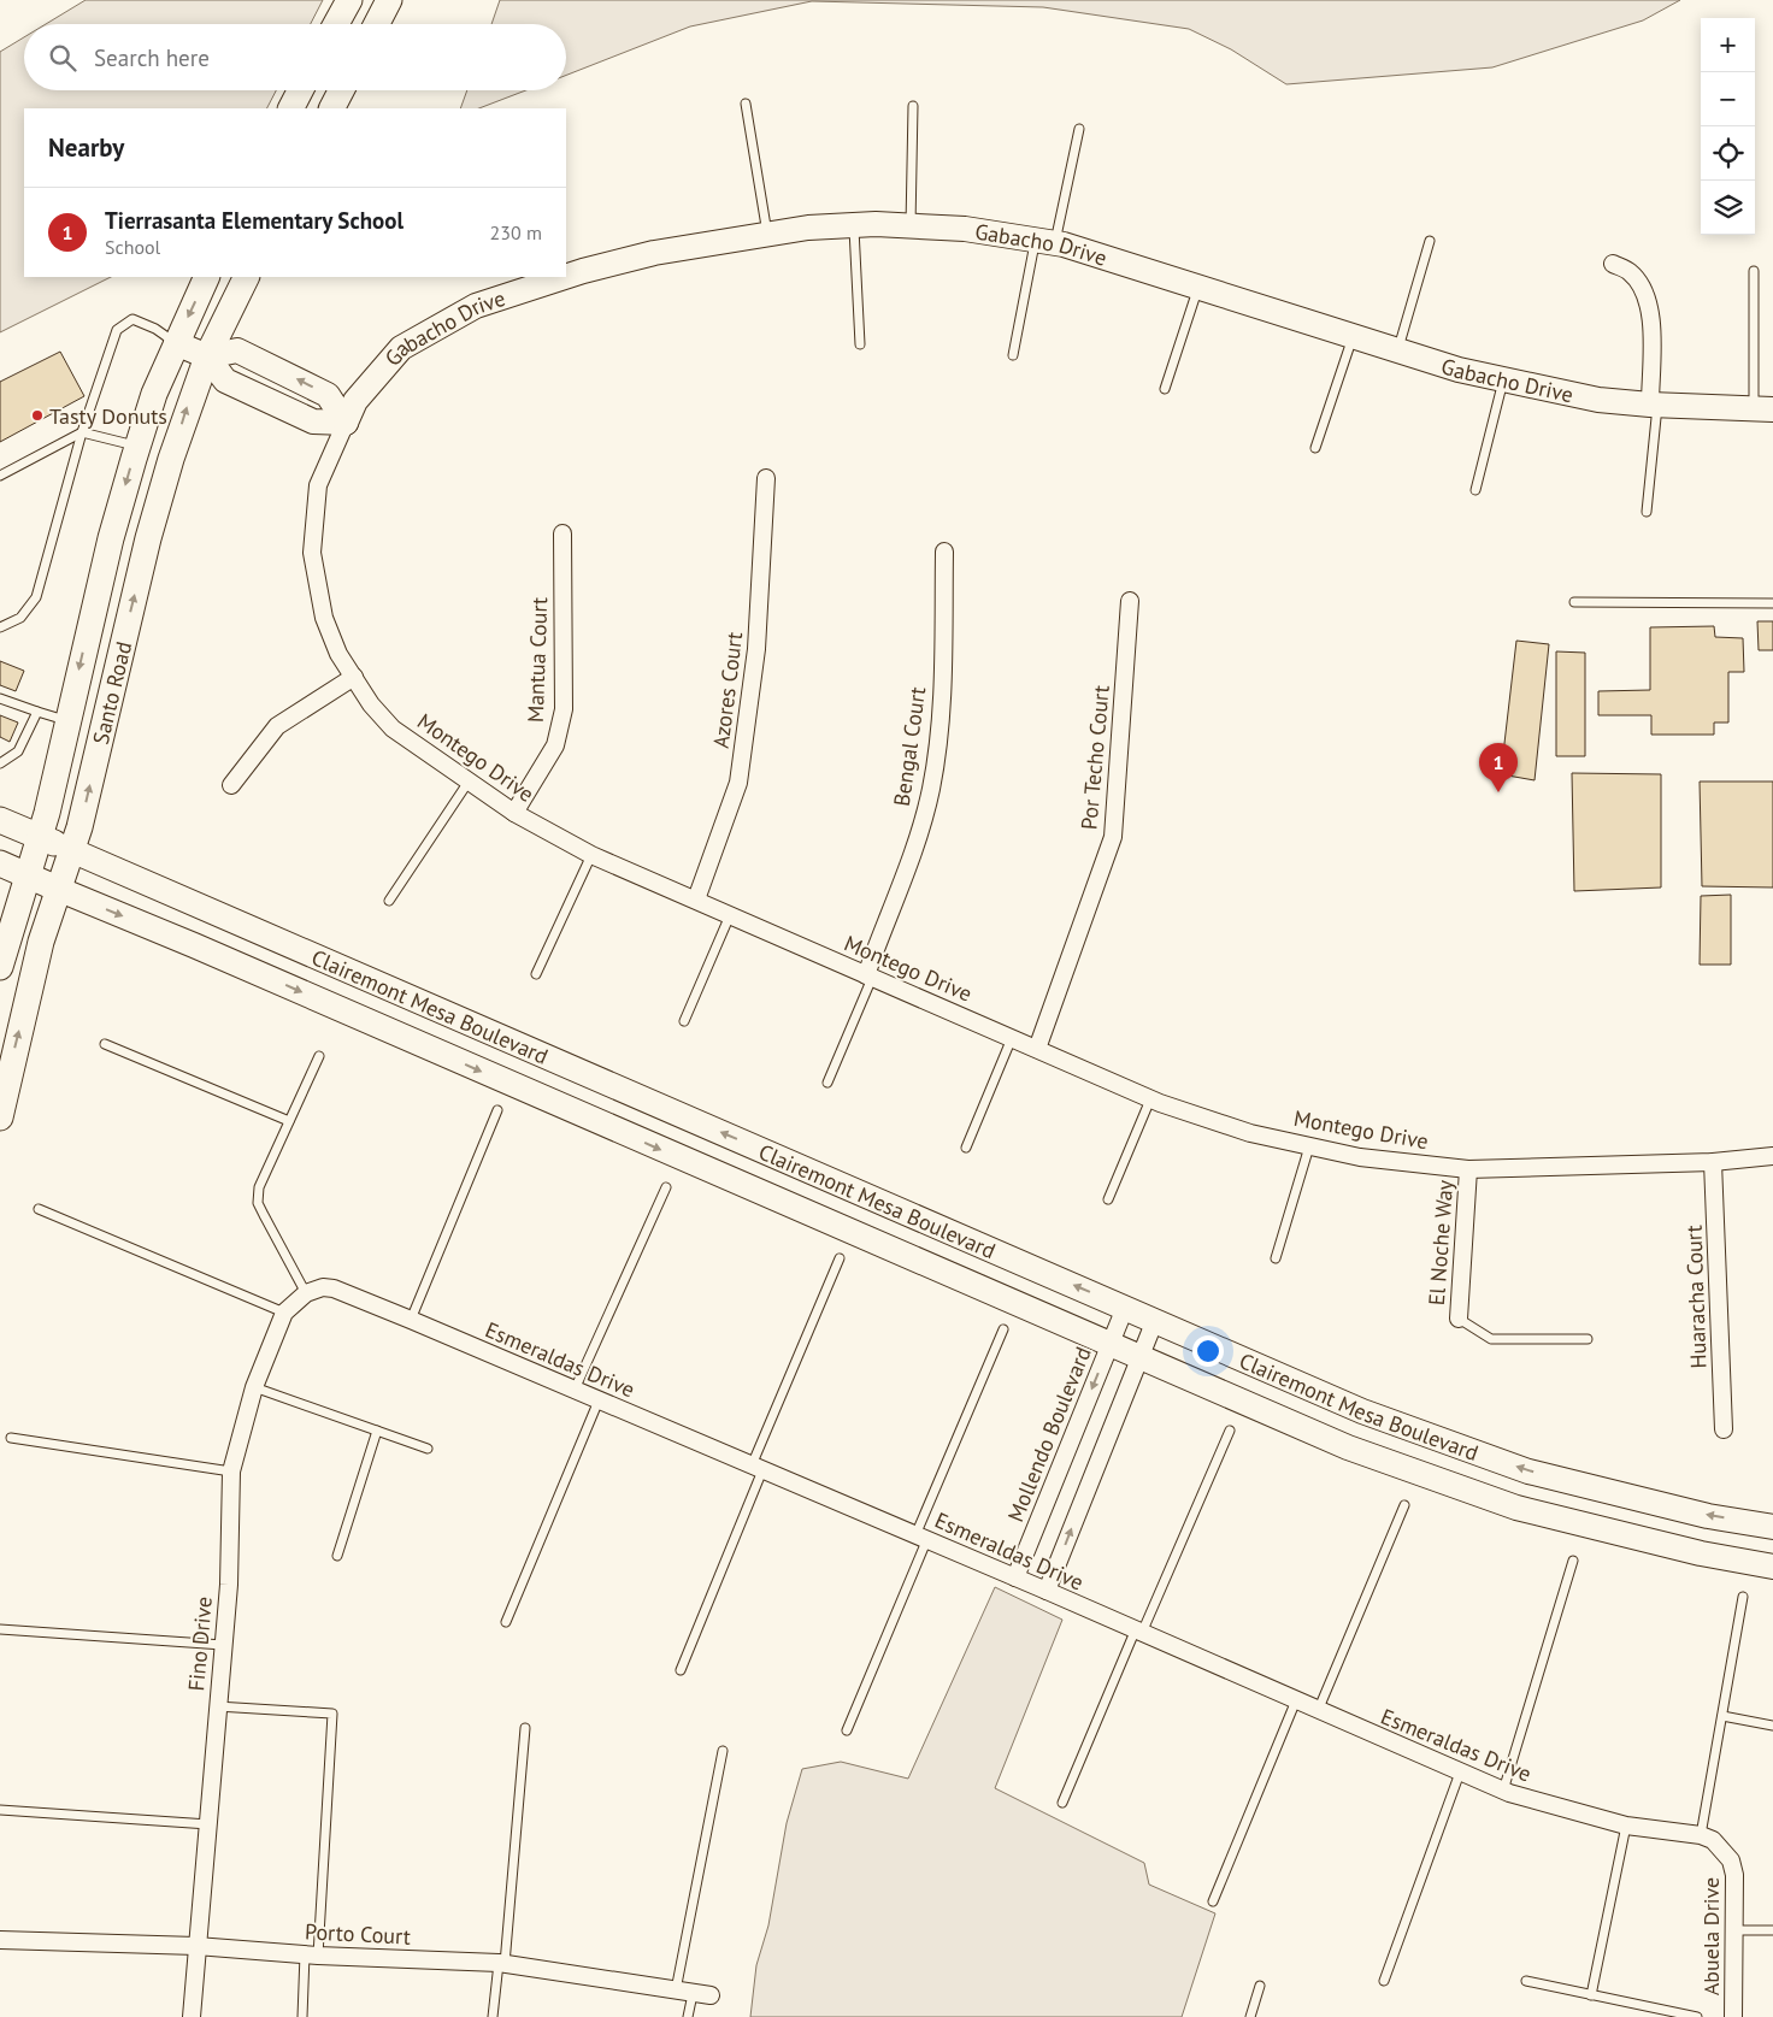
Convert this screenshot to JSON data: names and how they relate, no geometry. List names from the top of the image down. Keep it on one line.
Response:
{"streets":{"main road":["Gabacho Drive","Santo Road","Clairemont Mesa Boulevard"],"street":["Mantua Court","Azores Court","Bengal Court","Montego Drive","Por Techo Court","El Noche Way","Huaracha Court","Esmeraldas Drive","Mollendo Boulevard","Fino Drive","Porto Court","Abuela Drive"]},"crossings":[["Gabacho Drive","Montego Drive"],["Mantua Court","Montego Drive"],["Azores Court","Montego Drive"],["Santo Road","Clairemont Mesa Boulevard"],["Bengal Court","Montego Drive"],["Montego Drive","Por Techo Court"],["Montego Drive","El Noche Way"],["Montego Drive","Huaracha Court"],["Clairemont Mesa Boulevard","Mollendo Boulevard"],["Esmeraldas Drive","Mollendo Boulevard"],["Esmeraldas Drive","Fino Drive"],["Esmeraldas Drive","Abuela Drive"],["Fino Drive","Porto Court"]],"places":["Tasty Donuts"],"page":{"map_buttons":["+","−"],"search":"Search here","heading":"Nearby","list":[{"mark":"1","name":"Tierrasanta Elementary School","note":"School","value":"230 m"}],"pins":"1"}}
